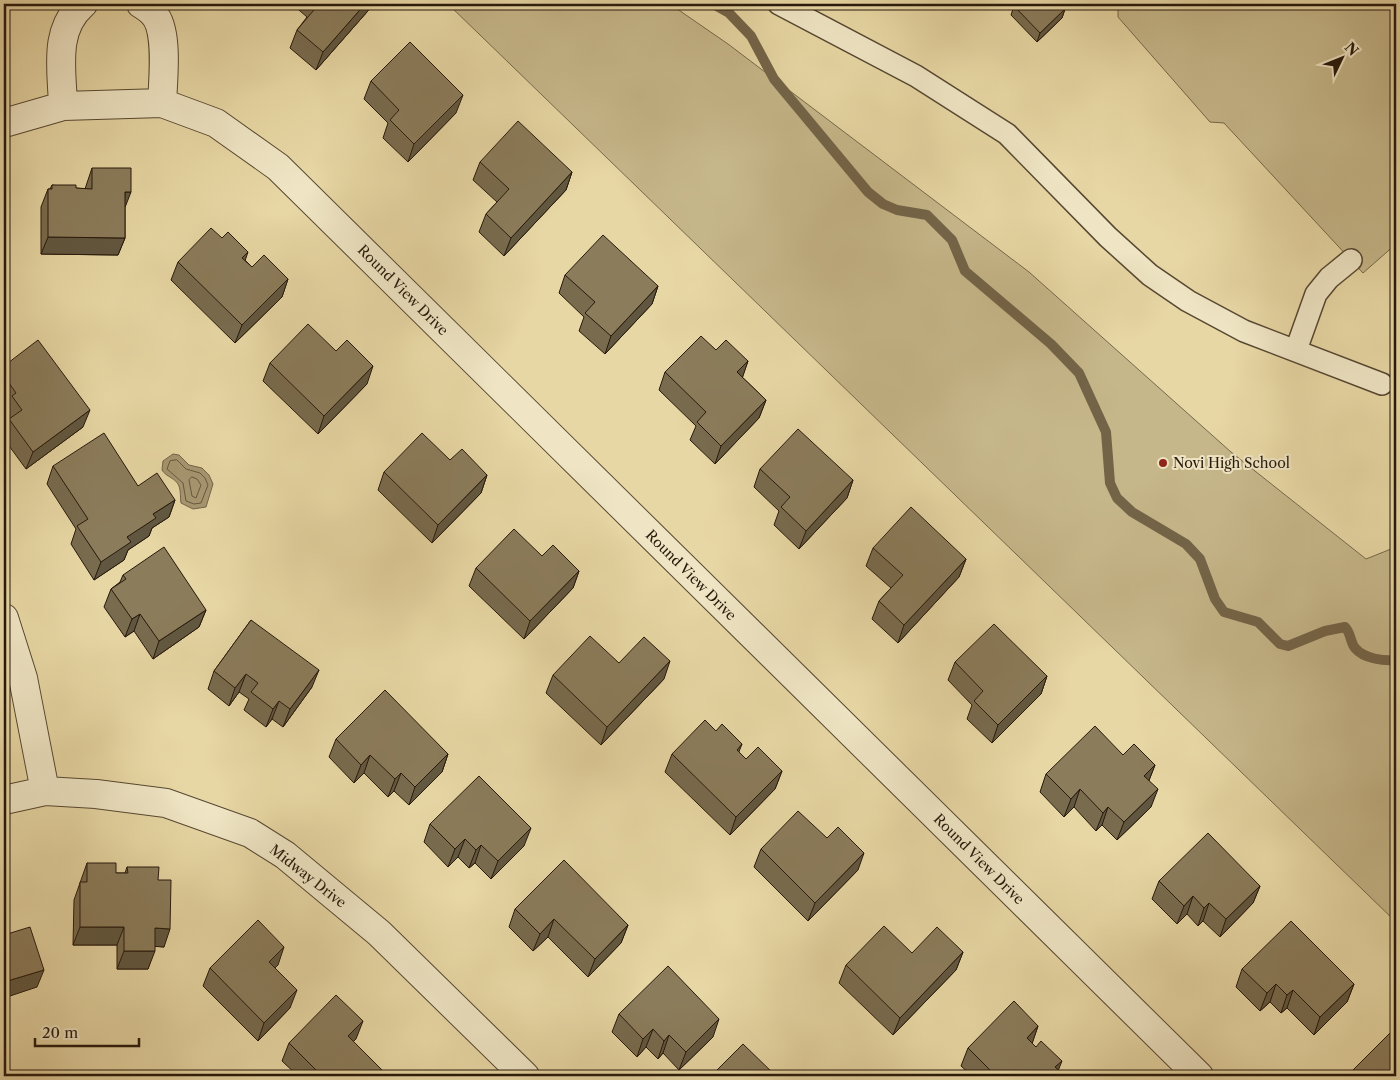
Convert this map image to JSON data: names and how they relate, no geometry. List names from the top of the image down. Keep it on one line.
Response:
{"streets":{"street":["Round View Drive","Midway Drive"]},"places":["Novi High School"],"scale_bar":"20 m","north":"top right"}
